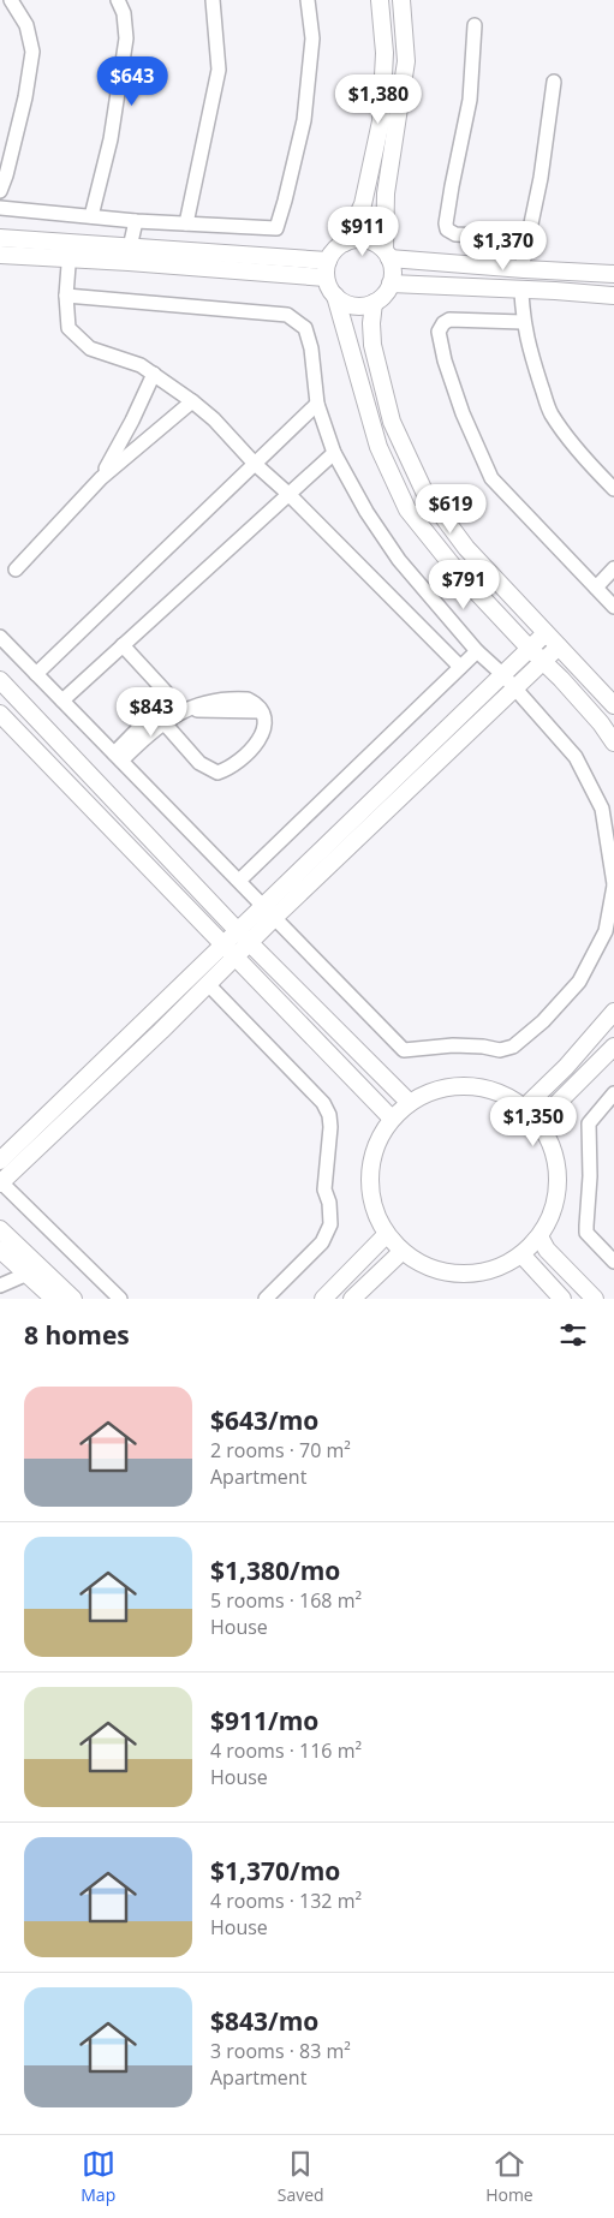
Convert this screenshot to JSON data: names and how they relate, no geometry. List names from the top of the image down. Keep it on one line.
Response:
{"page":{"price":["$643","$1,380","$911","$1,370","$619","$791","$843","$1,350"],"heading":"8 homes","list":[{"name":"$643/mo","note":"2 rooms · 70 m² · Apartment"},{"name":"$1,380/mo","note":"5 rooms · 168 m² · House"},{"name":"$911/mo","note":"4 rooms · 116 m² · House"},{"name":"$1,370/mo","note":"4 rooms · 132 m² · House"},{"name":"$843/mo","note":"3 rooms · 83 m² · Apartment"}],"tabs":["Map","Saved","Home"]}}
